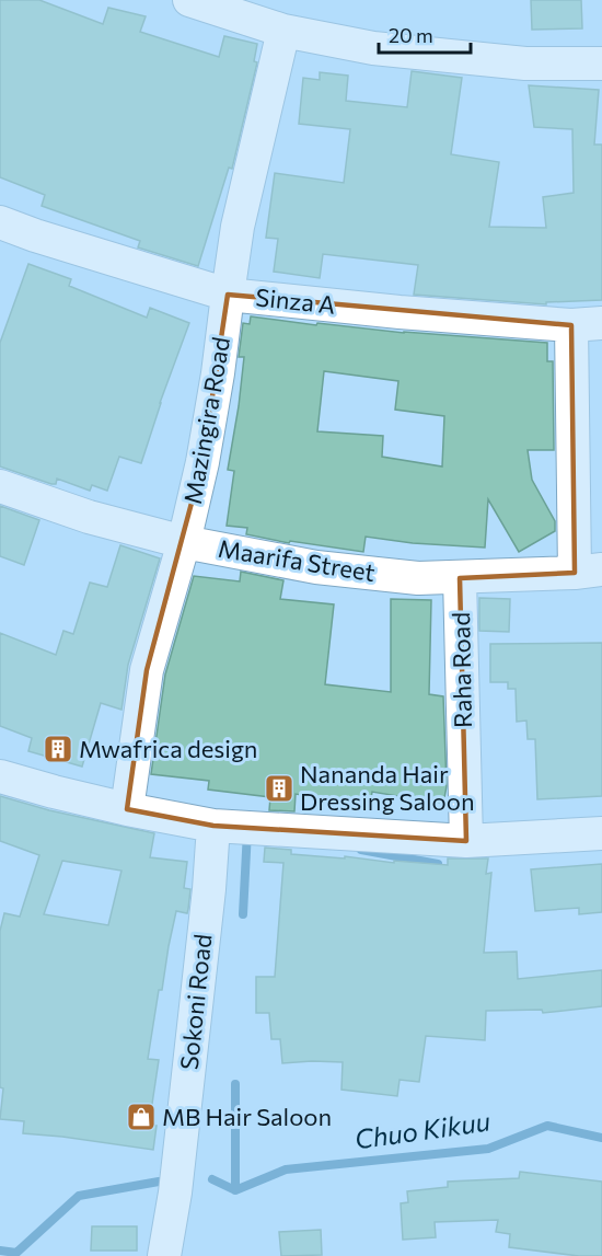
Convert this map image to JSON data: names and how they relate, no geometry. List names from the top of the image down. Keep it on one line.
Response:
{"streets":{"street":["Sinza A","Mazingira Road","Maarifa Street","Raha Road","Sokoni Road"]},"crossings":[["Sinza A","Mazingira Road"],["Mazingira Road","Maarifa Street"],["Maarifa Street","Raha Road"]],"water":["Chuo Kikuu"],"places":{"building":["Mwafrica design","Nananda Hair Dressing Saloon"],"shop":["MB Hair Saloon"]},"scale_bar":"20 m"}
